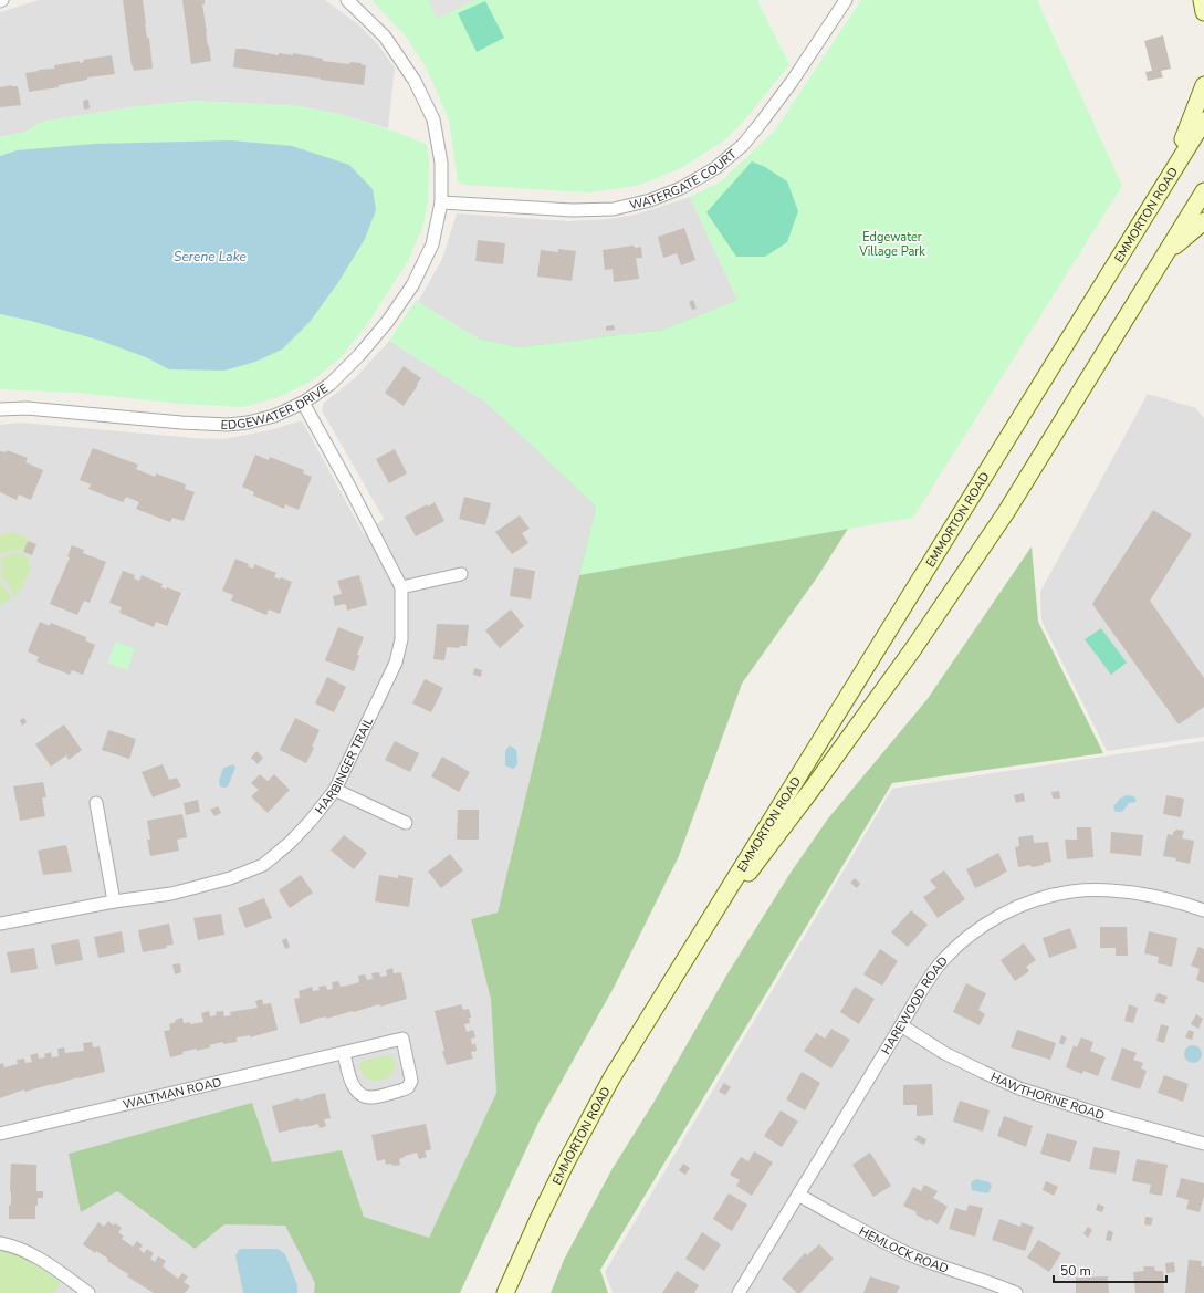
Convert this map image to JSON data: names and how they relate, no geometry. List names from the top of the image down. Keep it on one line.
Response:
{"streets":{"main road":["EMMORTON ROAD"],"street":["WATERGATE COURT","EDGEWATER DRIVE","HARBINGER TRAIL","HAREWOOD ROAD","WALTMAN ROAD","HAWTHORNE ROAD","HEMLOCK ROAD"]},"crossings":[["WATERGATE COURT","EDGEWATER DRIVE"],["EDGEWATER DRIVE","HARBINGER TRAIL"],["HAREWOOD ROAD","HAWTHORNE ROAD"],["HAREWOOD ROAD","HEMLOCK ROAD"]],"water":["Serene Lake"],"parks":["Edgewater Village Park"],"scale_bar":"50 m"}
